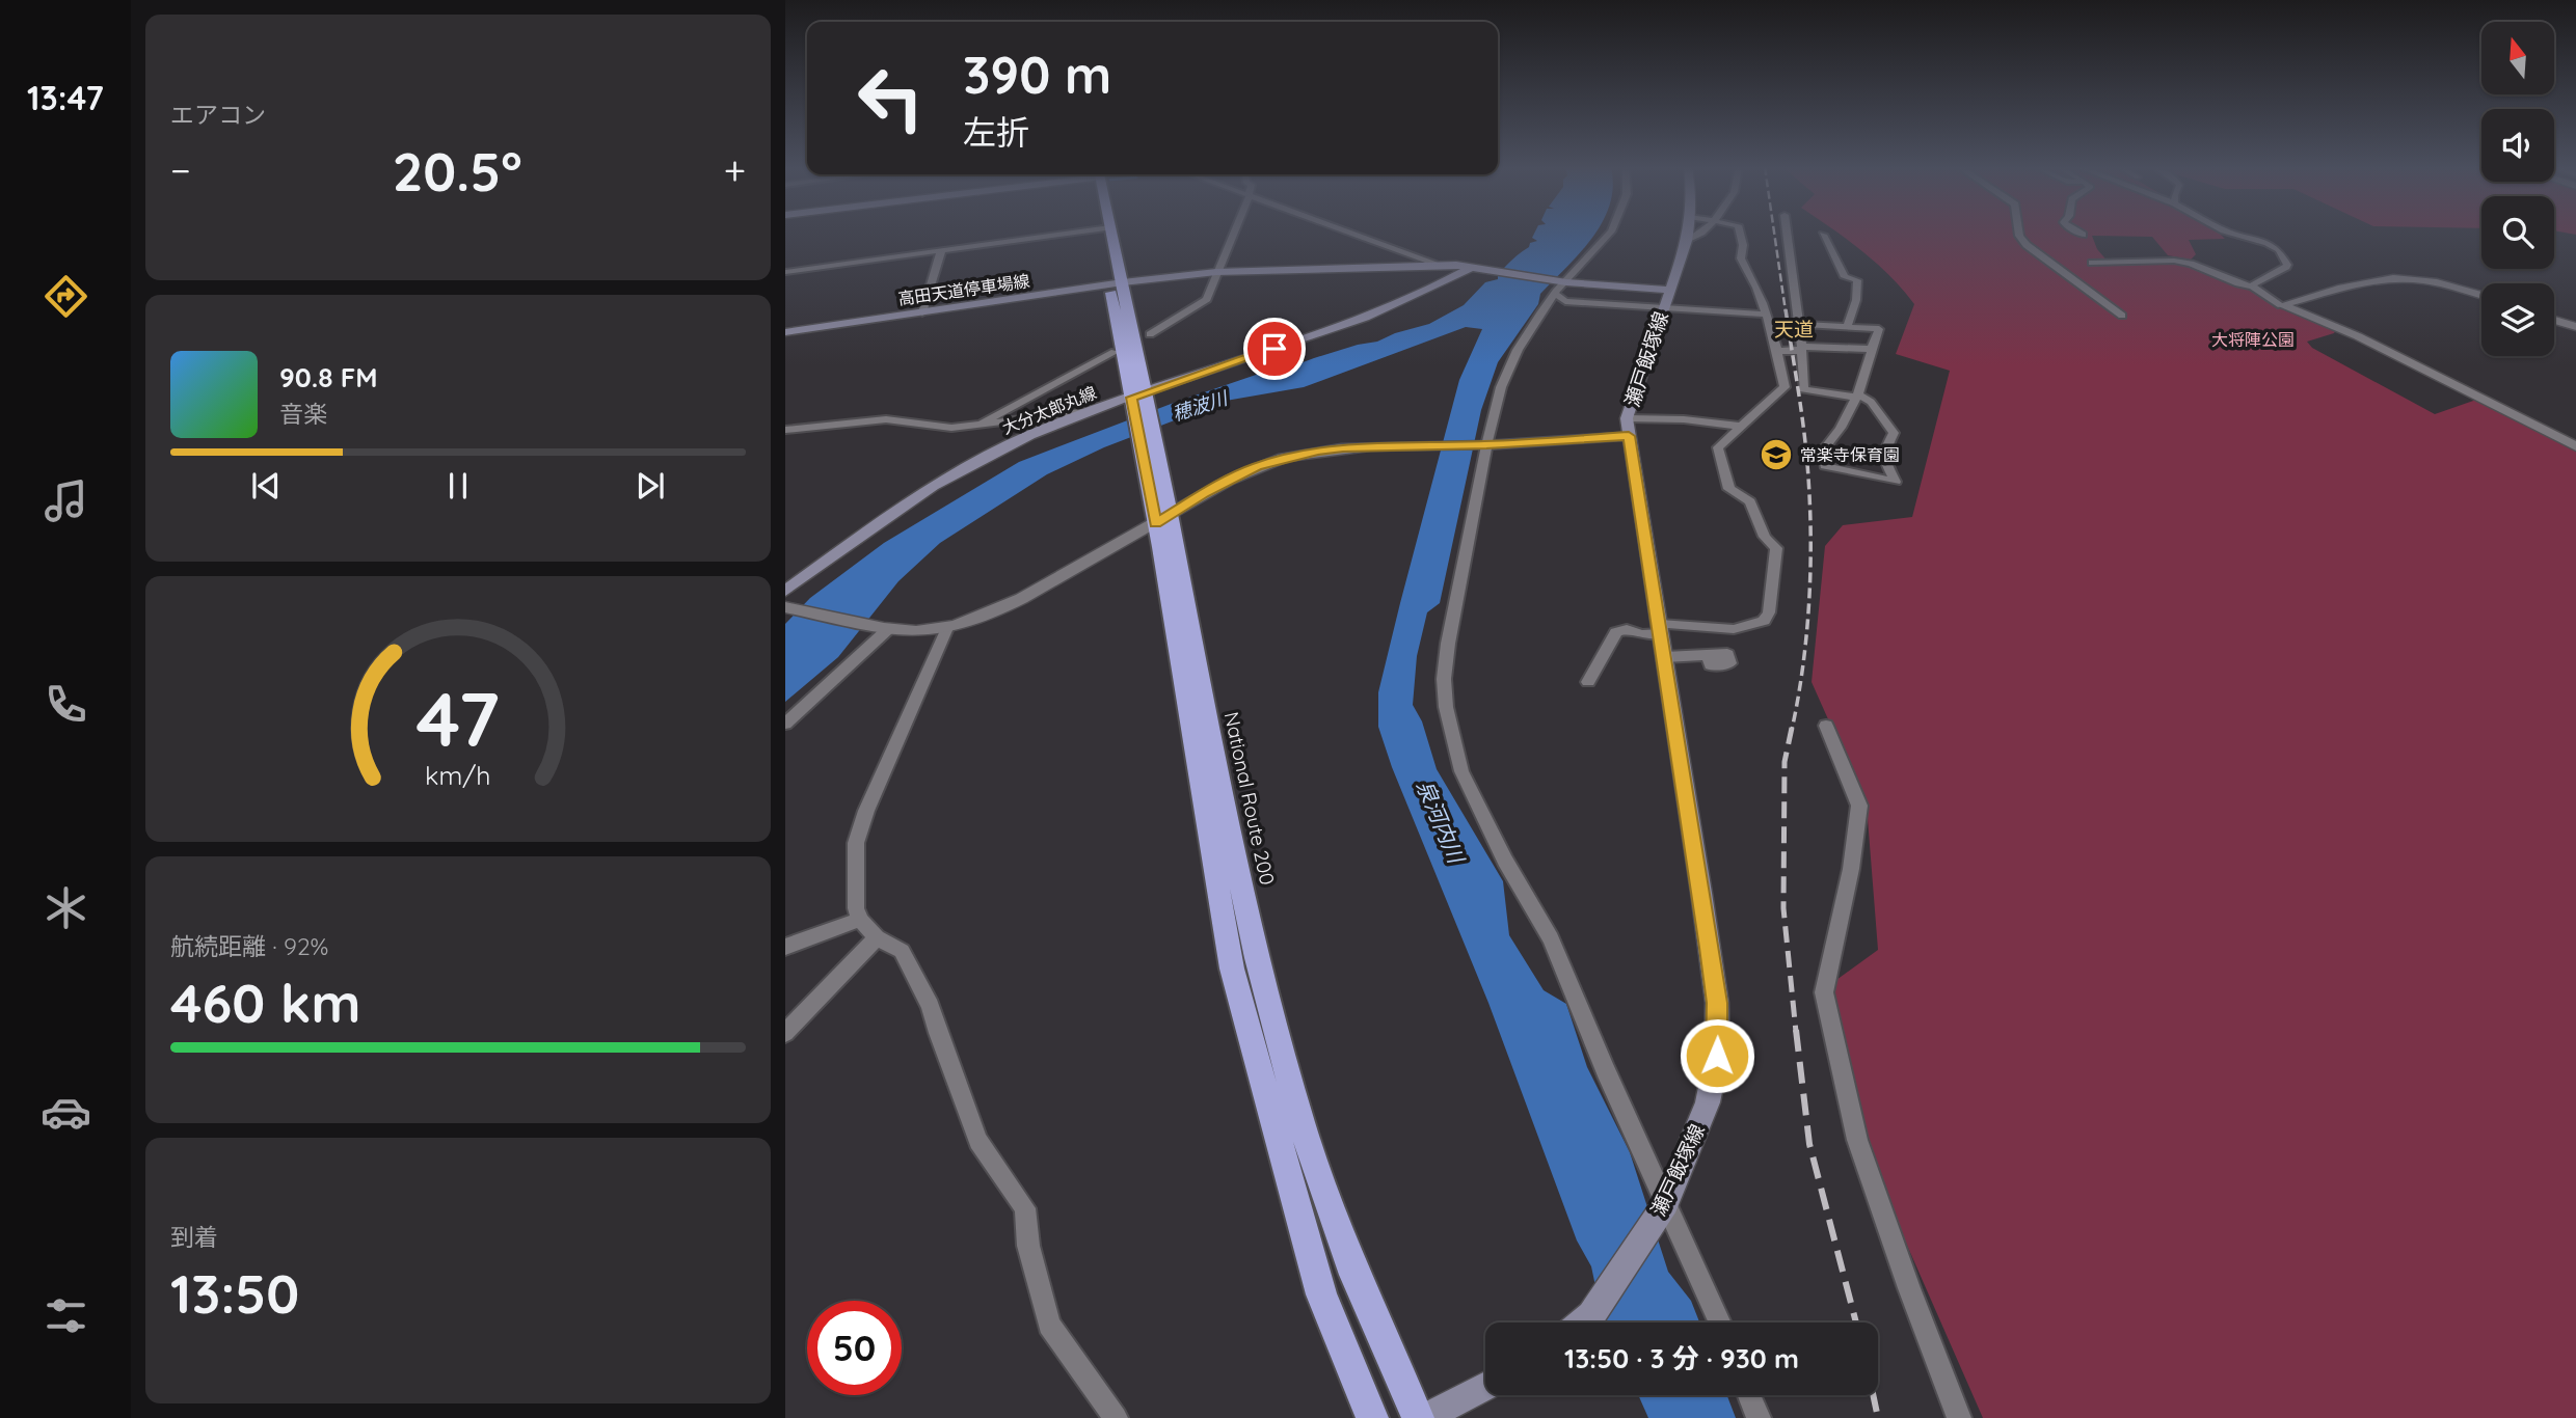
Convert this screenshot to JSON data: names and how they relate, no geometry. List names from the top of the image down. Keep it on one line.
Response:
{"streets":{"highway":["National Route 200"],"main road":["高田天道停車場線","瀬戸飯塚線","大分太郎丸線"]},"crossings":[["高田天道停車場線","瀬戸飯塚線"],["高田天道停車場線","大分太郎丸線"],["高田天道停車場線","National Route 200"],["大分太郎丸線","National Route 200"]],"districts":["天道"],"water":["穂波川","泉河内川"],"parks":["大将陣公園"],"places":{"school or university":["常楽寺保育園"]},"north":"top","page":{"tabs":"13:47","tile":["エアコン",["航続距離 · 92%","460 km"],["到着","13:50"]],"turn":["390 m","左折"],"heat":["−","20.5°","+"],"song":["90.8 FM","音楽"],"limit":"50","trip":"13:50 · 3 分 · 930 m","gauge":["47","km/h"]}}
